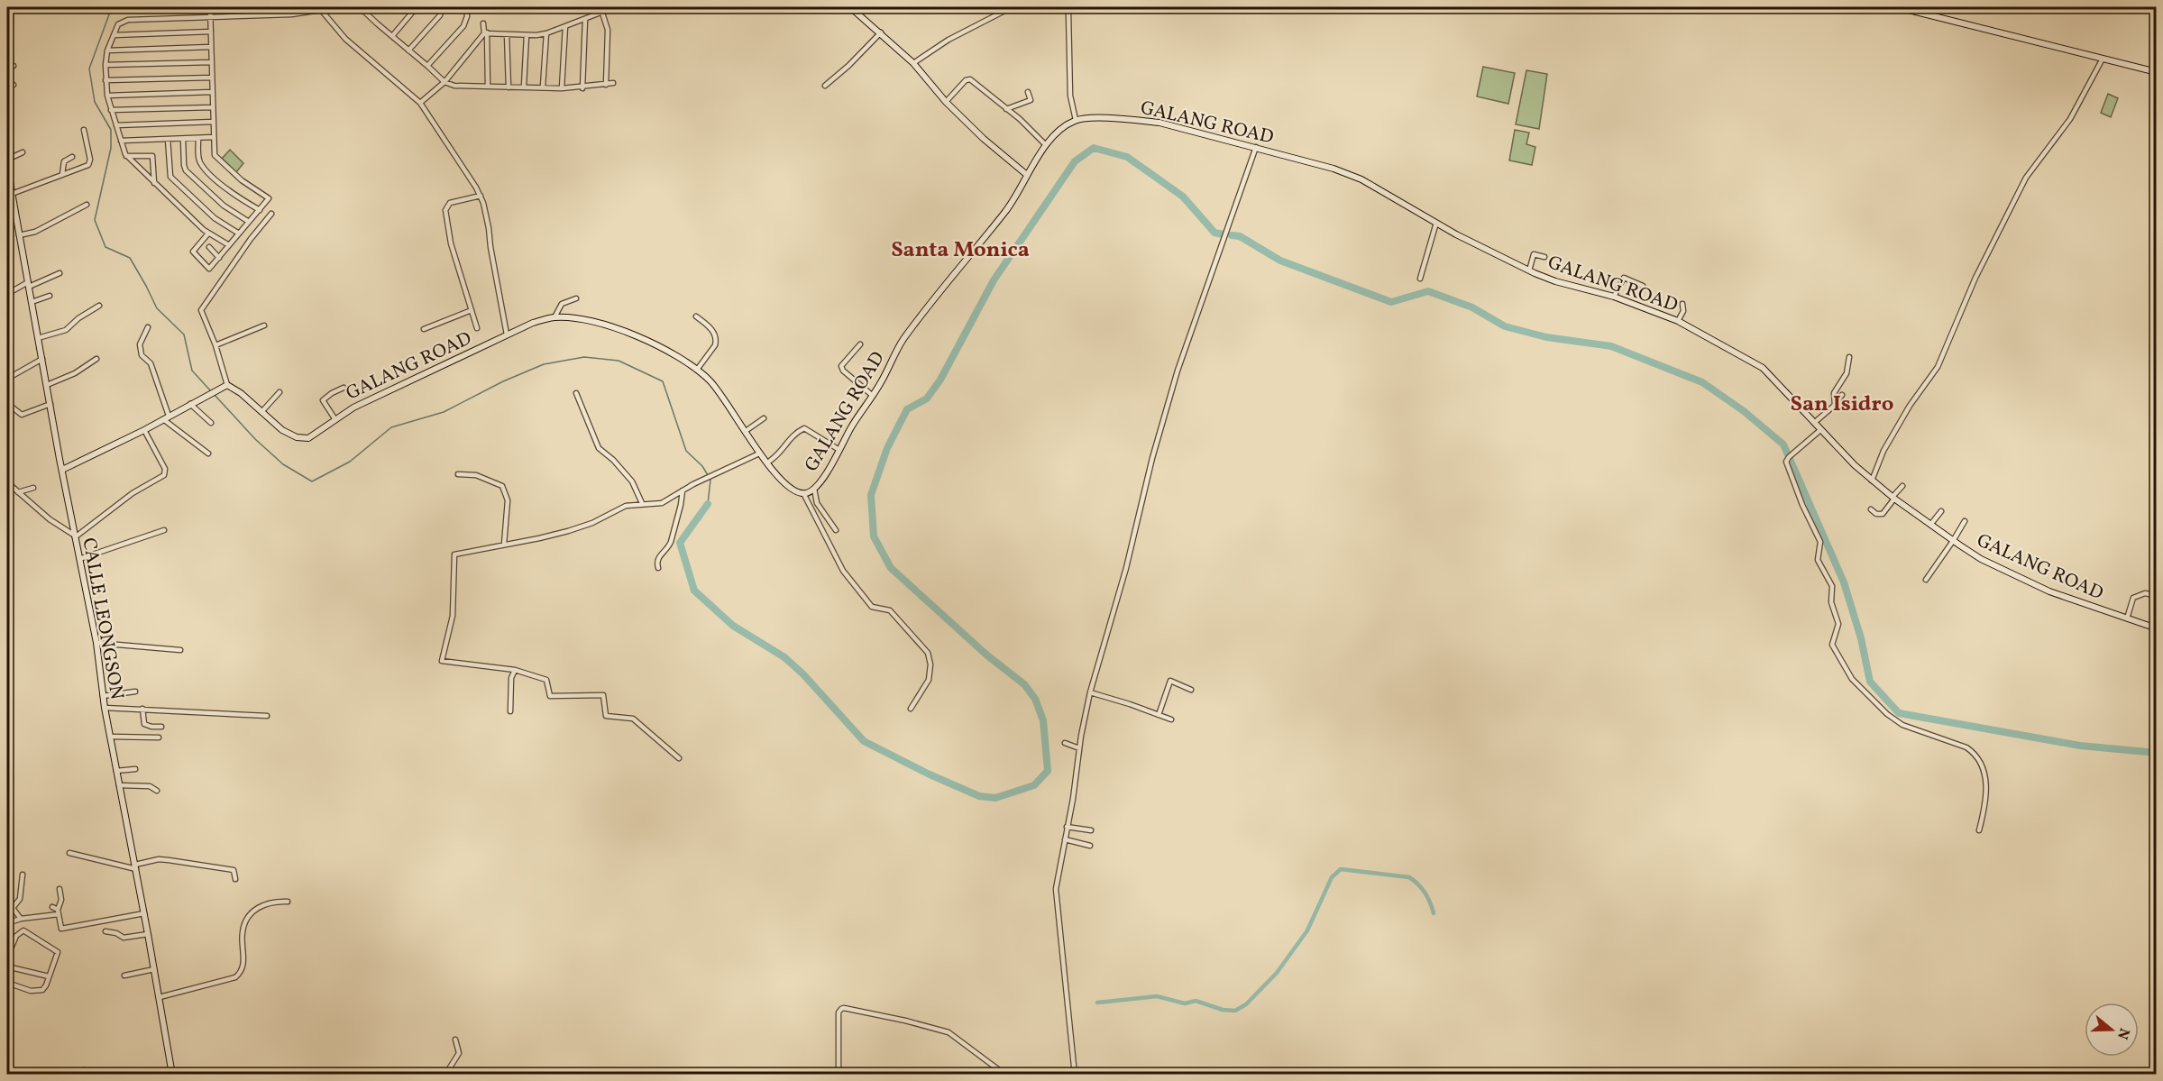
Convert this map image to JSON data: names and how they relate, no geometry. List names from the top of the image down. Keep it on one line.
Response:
{"streets":{"street":["GALANG ROAD","CALLE LEONGSON"]},"districts":["Santa Monica","San Isidro"],"north":"right"}
